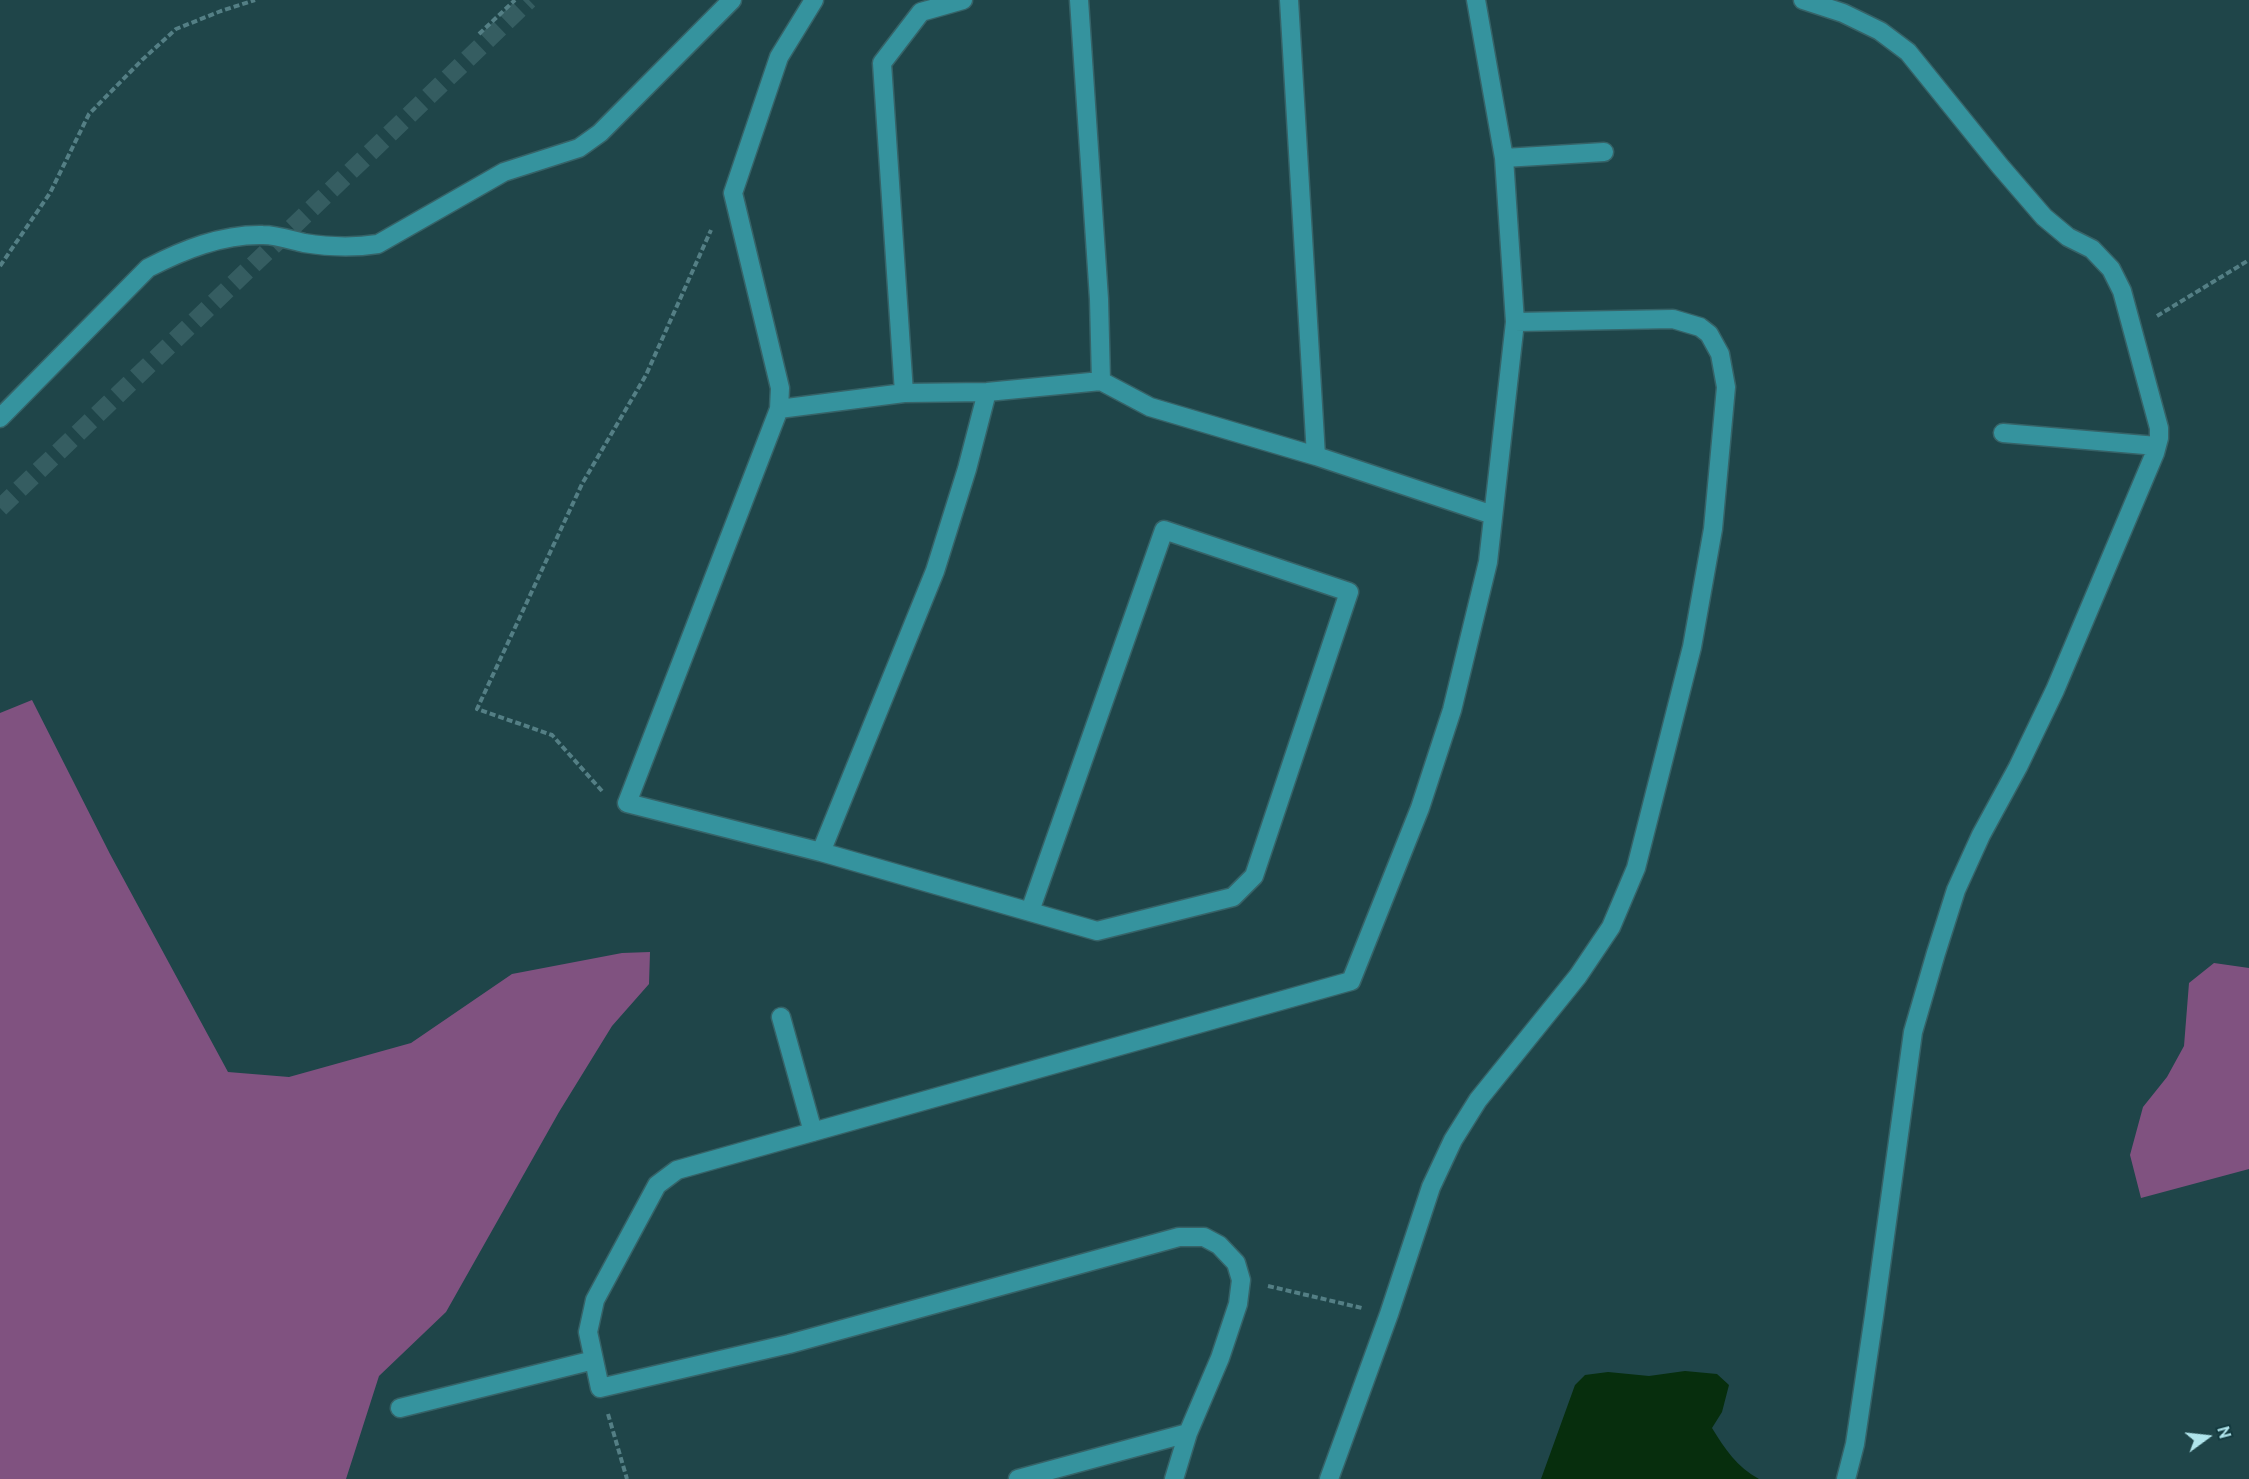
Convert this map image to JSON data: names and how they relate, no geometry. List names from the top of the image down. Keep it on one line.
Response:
{"north":"right"}
